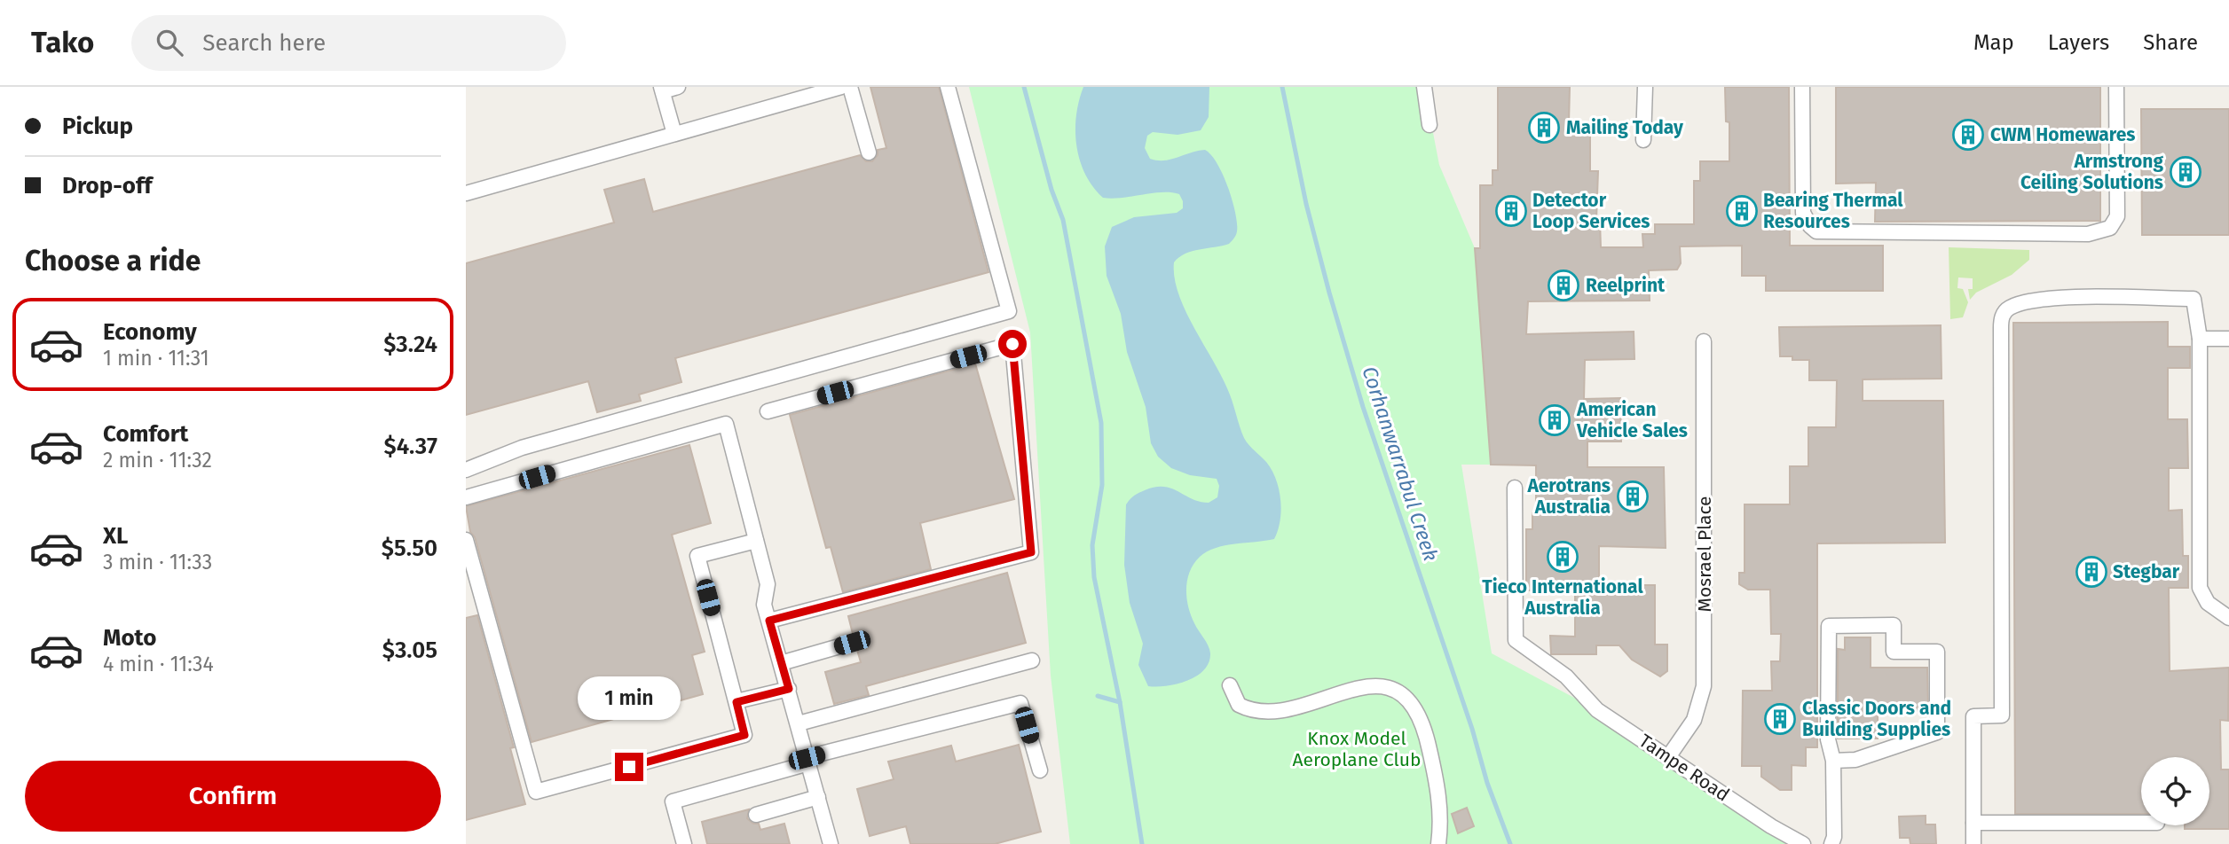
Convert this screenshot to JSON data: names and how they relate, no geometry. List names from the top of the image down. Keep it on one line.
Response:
{"streets":{"street":["Mosrael Place","Tampe Road"]},"crossings":[["Mosrael Place","Tampe Road"]],"water":["Corhanwarrabul Creek"],"parks":["Knox Model Aeroplane Club"],"places":{"building":["Mailing Today","CWM Homewares","Armstrong Ceiling Solutions","Detector Loop Services","Bearing Thermal Resources","Reelprint","American Vehicle Sales","Aerotrans Australia","Tieco International Australia","Stegbar","Classic Doors and Building Supplies"]},"page":{"header":"Tako","search":"Search here","nav":["Map","Layers","Share"],"banner":["Pickup","Drop-off"],"heading":"Choose a ride","list":[{"name":"Economy","note":"1 min · 11:31","value":"$3.24"},{"name":"Comfort","note":"2 min · 11:32","value":"$4.37"},{"name":"XL","note":"3 min · 11:33","value":"$5.50"},{"name":"Moto","note":"4 min · 11:34","value":"$3.05"}],"bubble":"1 min","buttons":"Confirm"}}
